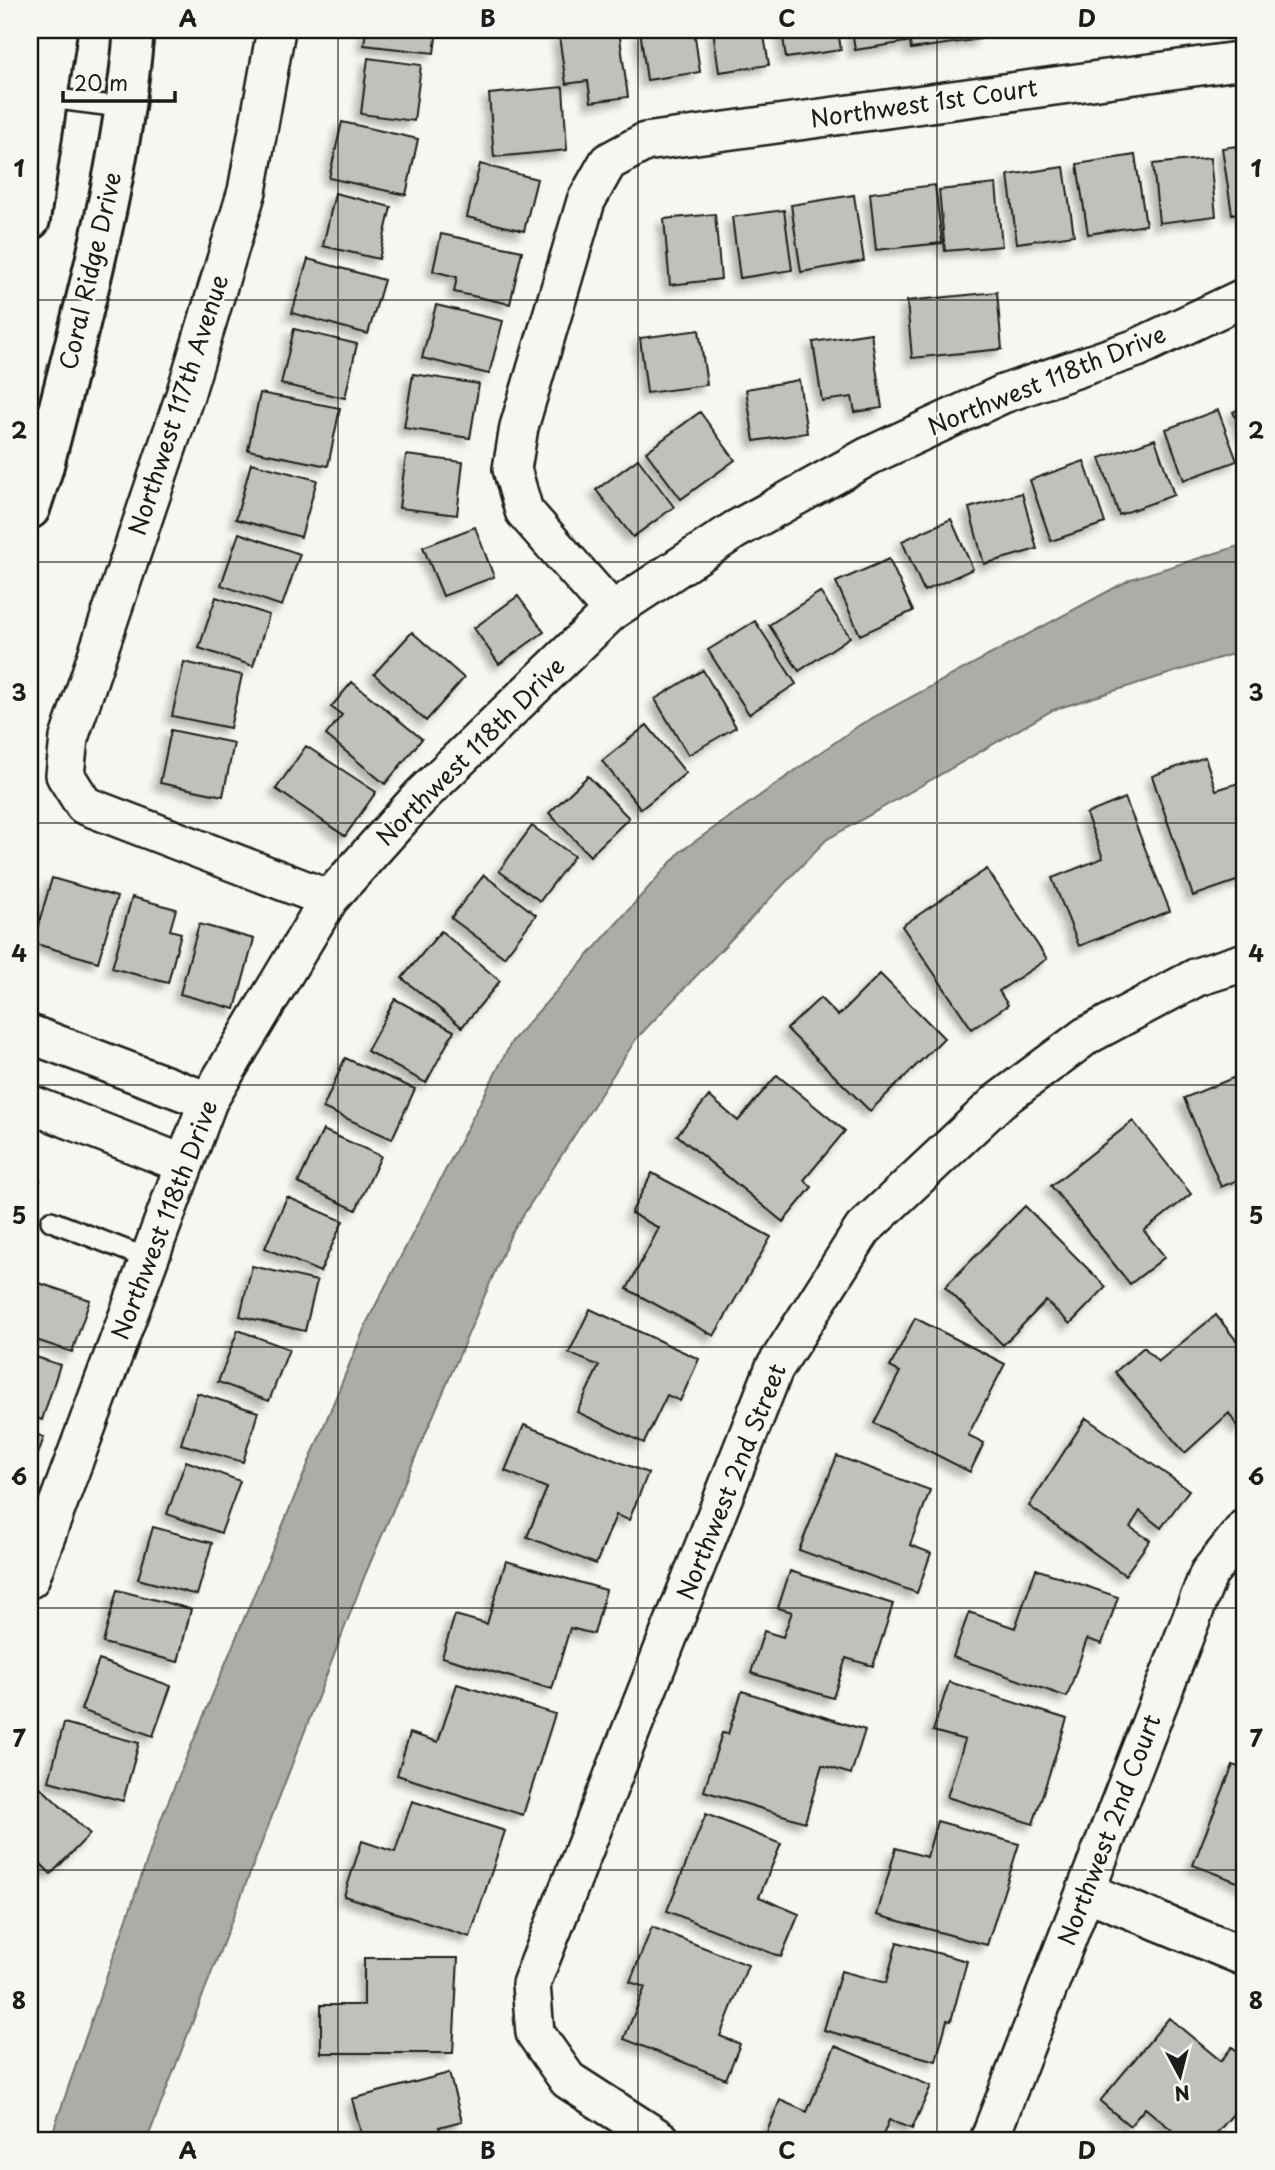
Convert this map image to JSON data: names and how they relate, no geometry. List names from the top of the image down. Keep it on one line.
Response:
{"streets":{"main road":["Coral Ridge Drive"],"street":["Northwest 1st Court","Northwest 118th Drive","Northwest 117th Avenue","Northwest 2nd Street","Northwest 2nd Court"]},"crossings":[["Northwest 1st Court","Northwest 118th Drive"],["Northwest 118th Drive","Northwest 117th Avenue"]],"scale_bar":"20 m","north":"bottom","grid":{"columns":["A","B","C","D"],"rows":["1","2","3","4","5","6","7","8"]}}
